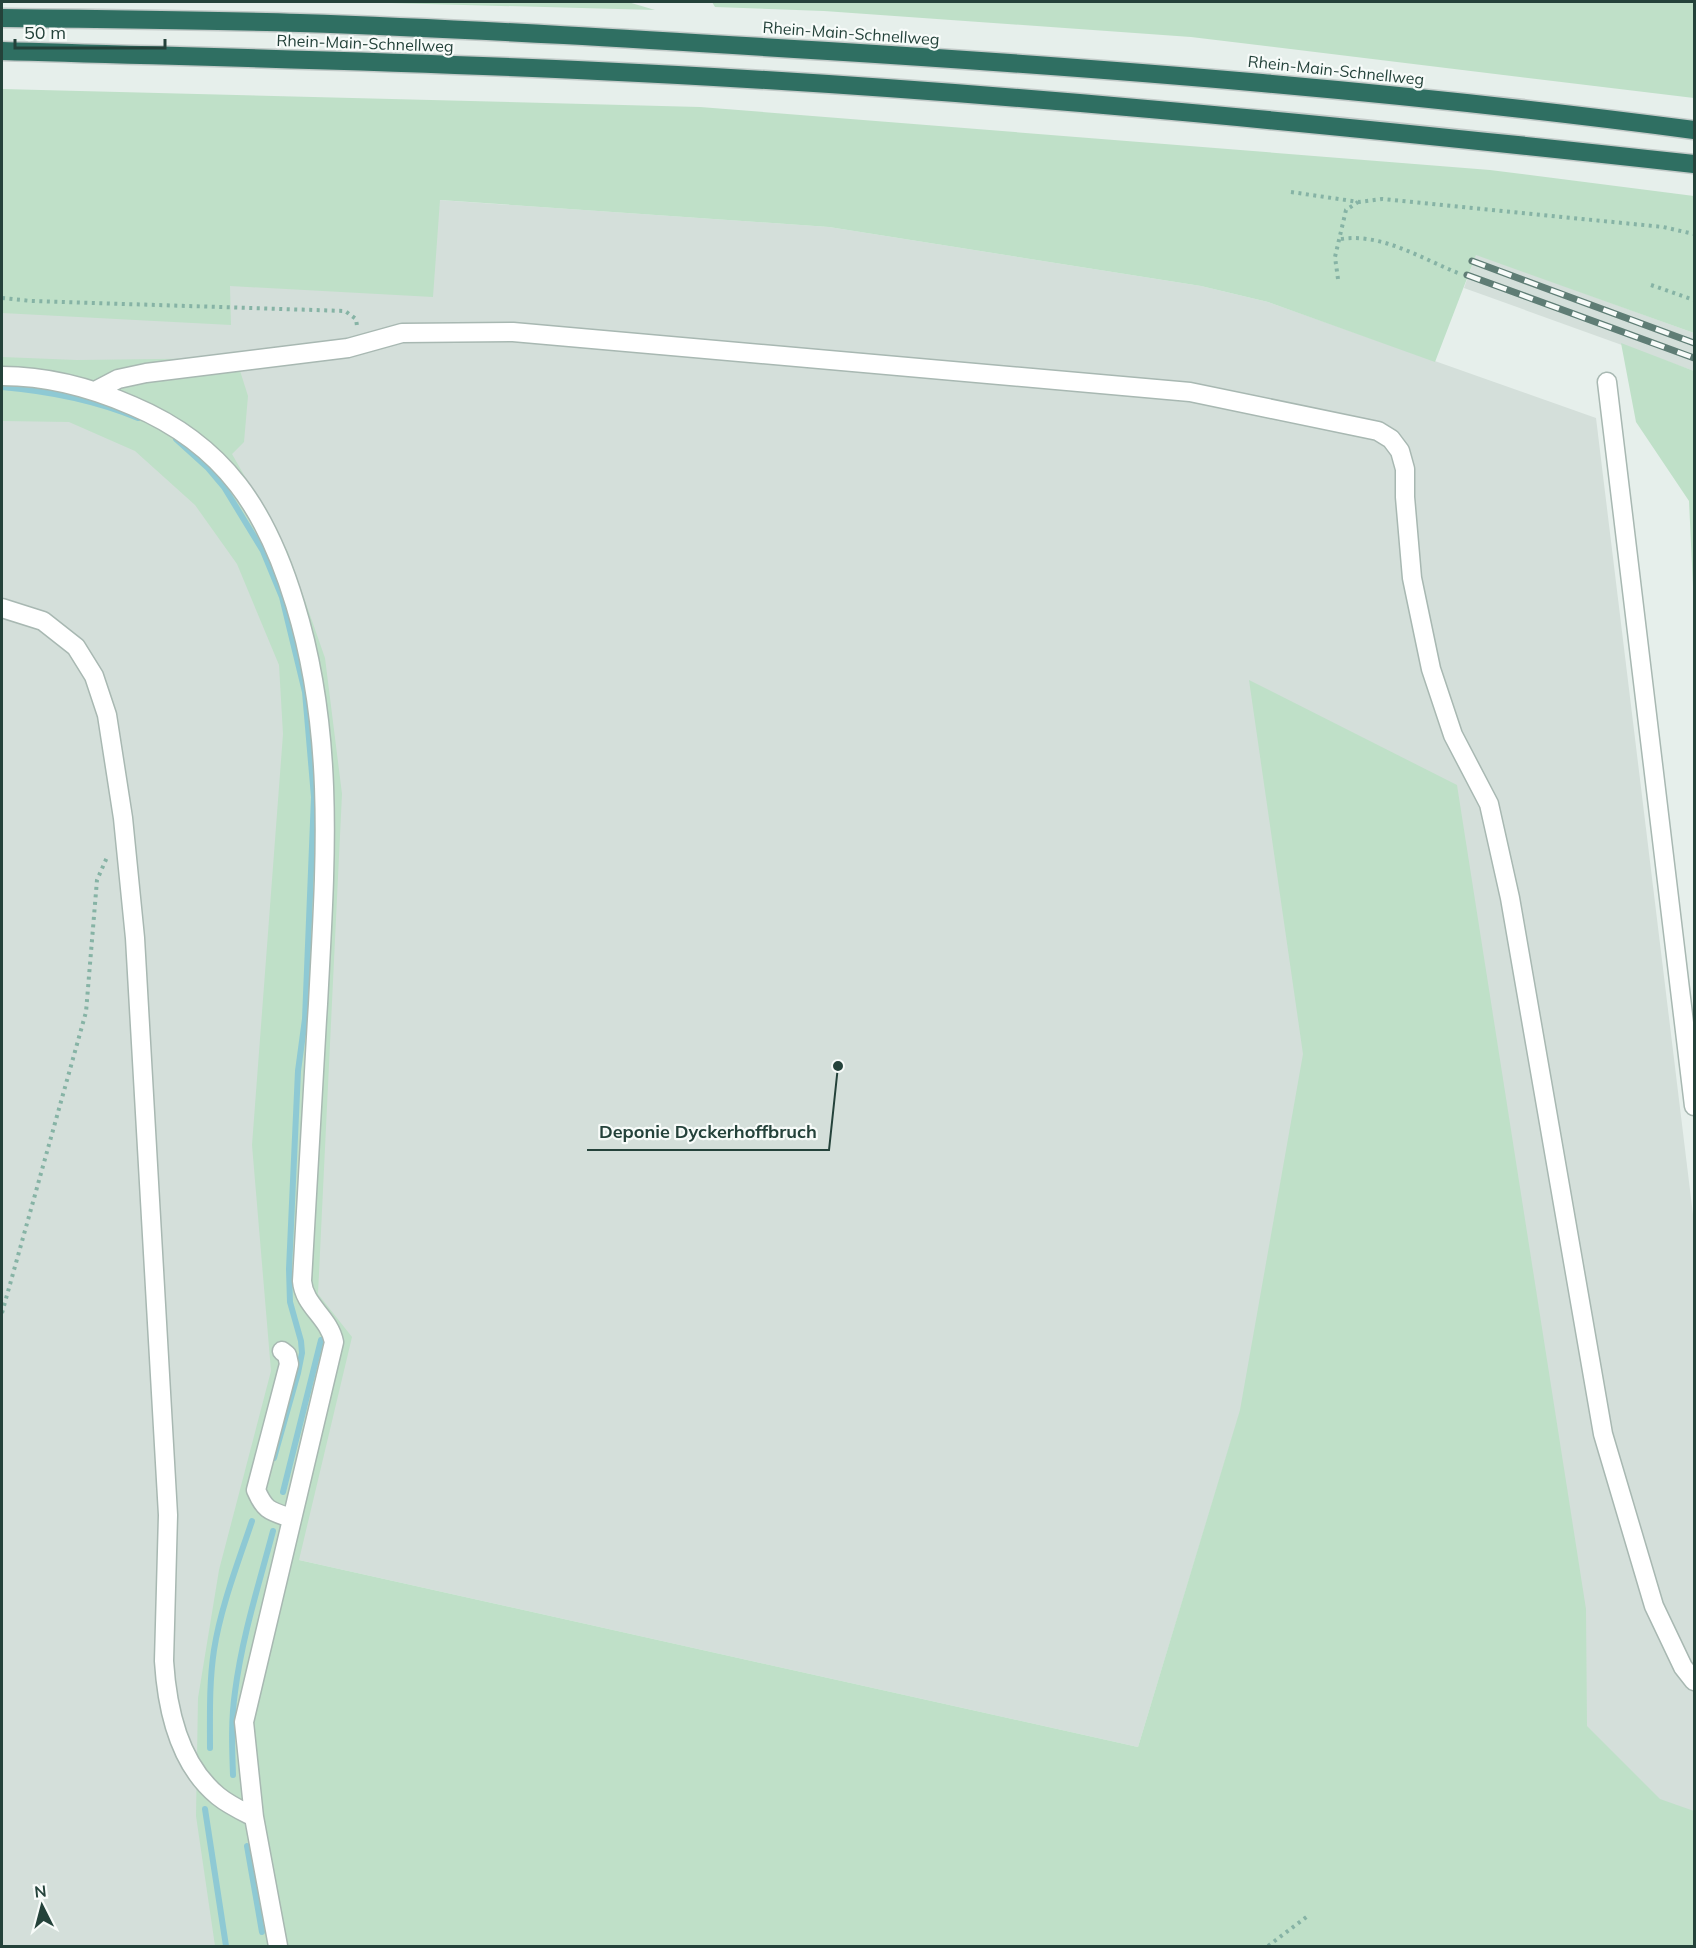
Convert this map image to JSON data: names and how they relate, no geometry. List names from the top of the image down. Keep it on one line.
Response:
{"streets":{"highway":["Rhein-Main-Schnellweg"]},"places":["Deponie Dyckerhoffbruch"],"scale_bar":"50 m","north":"top"}
